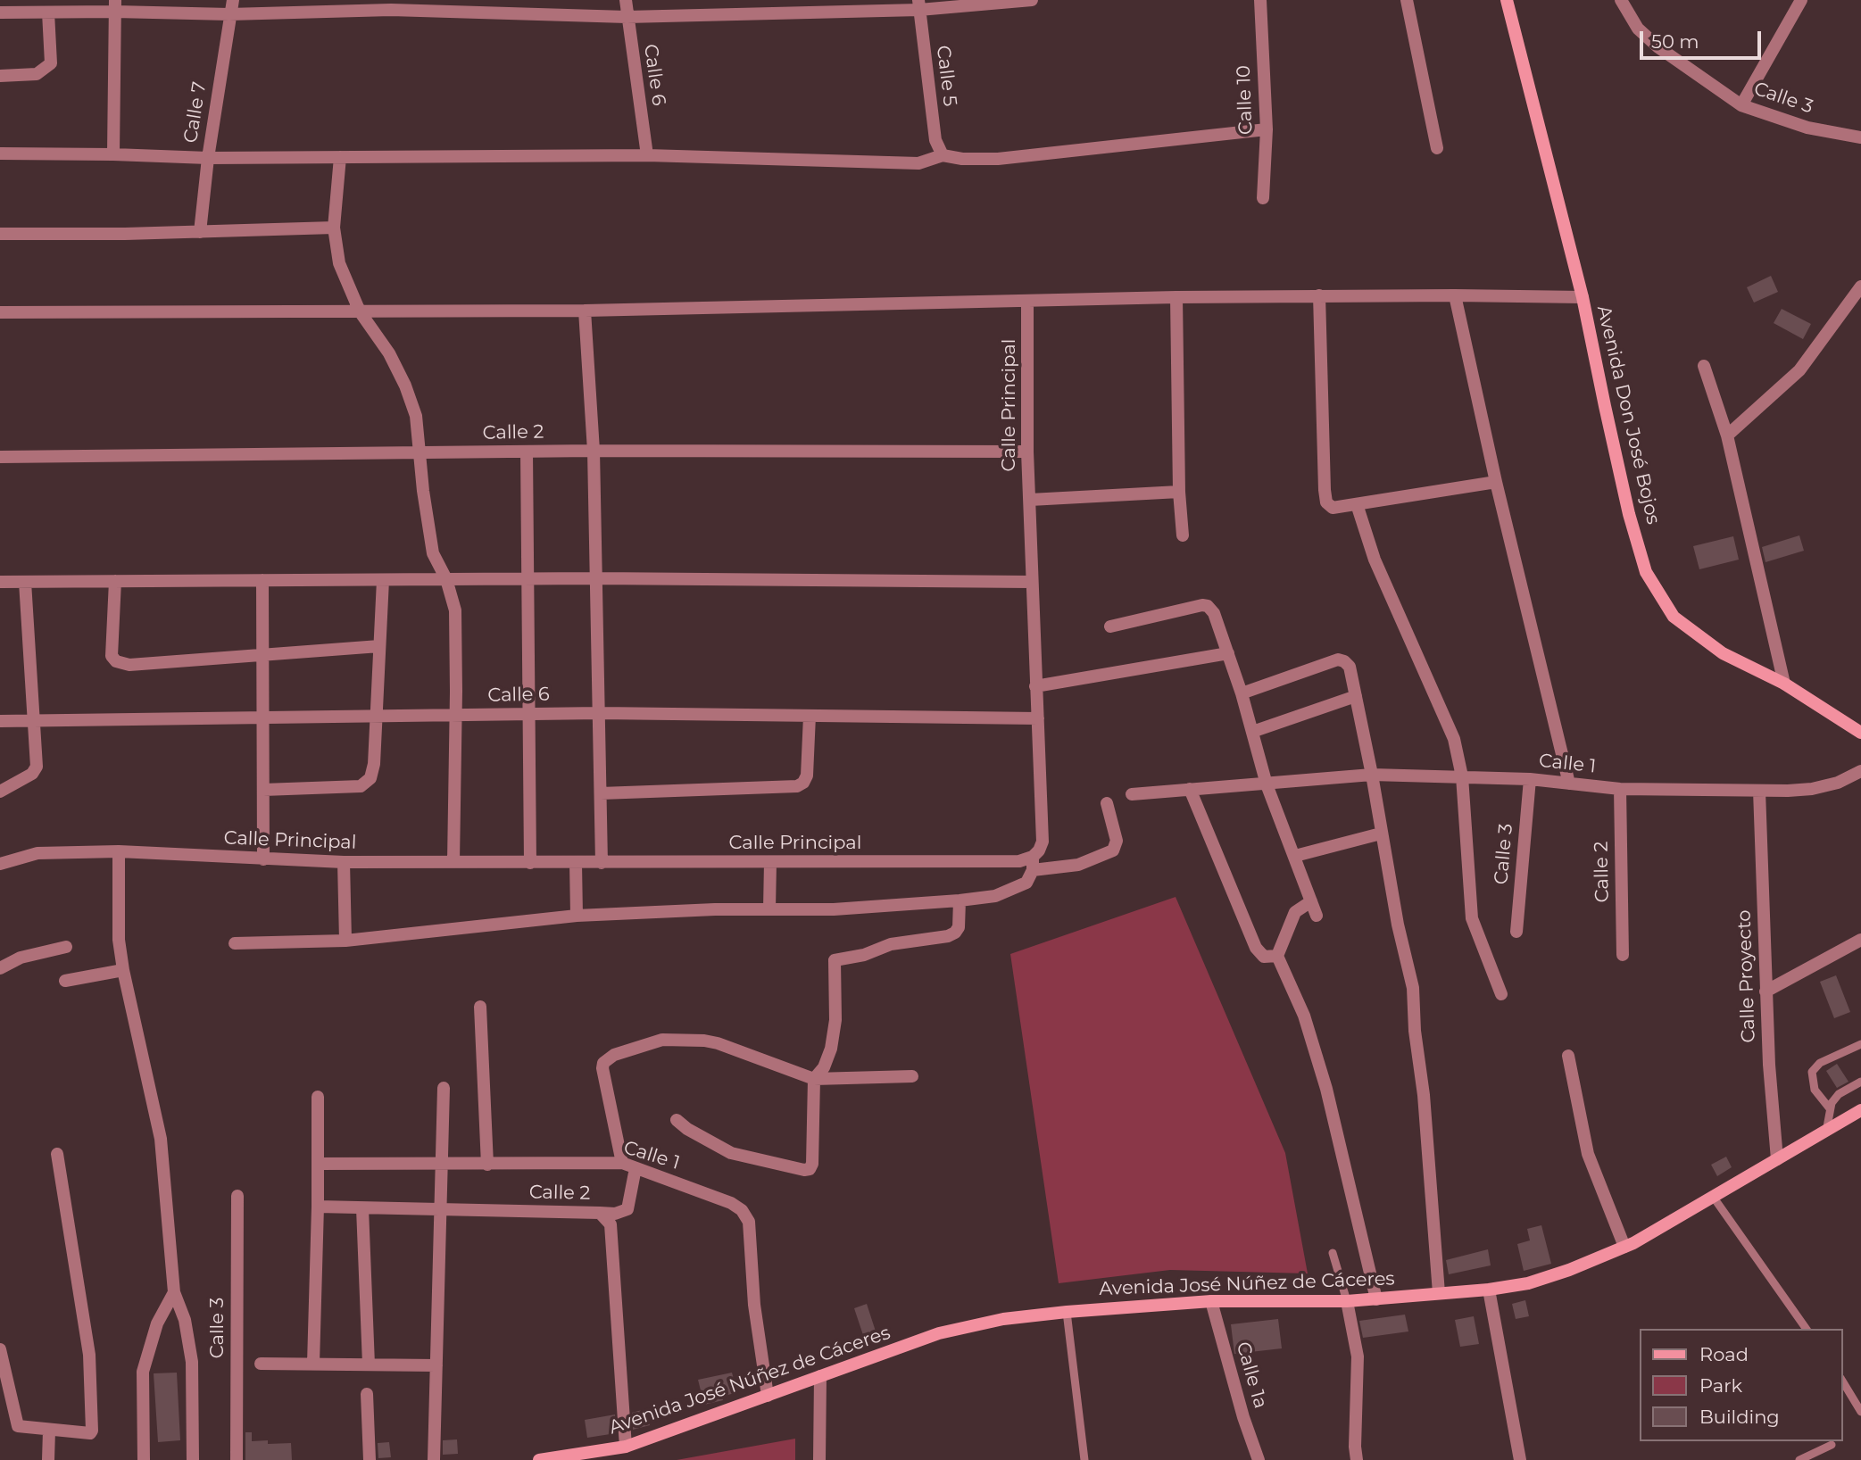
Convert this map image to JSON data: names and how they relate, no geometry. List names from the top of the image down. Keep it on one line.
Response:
{"streets":{"main road":["Avenida Don José Bojos","Avenida José Núñez de Cáceres"],"street":["Calle 6","Calle 5","Calle 3","Calle 10","Calle 7","Calle Principal","Calle 2","Calle 1","Calle Proyecto","Calle 1a"]},"crossings":[["Calle 6","Calle Principal"],["Calle 3","Calle 1"],["Calle Principal","Calle 2"],["Calle 2","Calle 1"],["Calle 2","Avenida José Núñez de Cáceres"],["Calle 1","Calle Proyecto"],["Calle 1","Avenida José Núñez de Cáceres"],["Calle Proyecto","Avenida José Núñez de Cáceres"],["Avenida José Núñez de Cáceres","Calle 1a"]],"legend":["Road","Park","Building"],"scale_bar":"50 m"}
